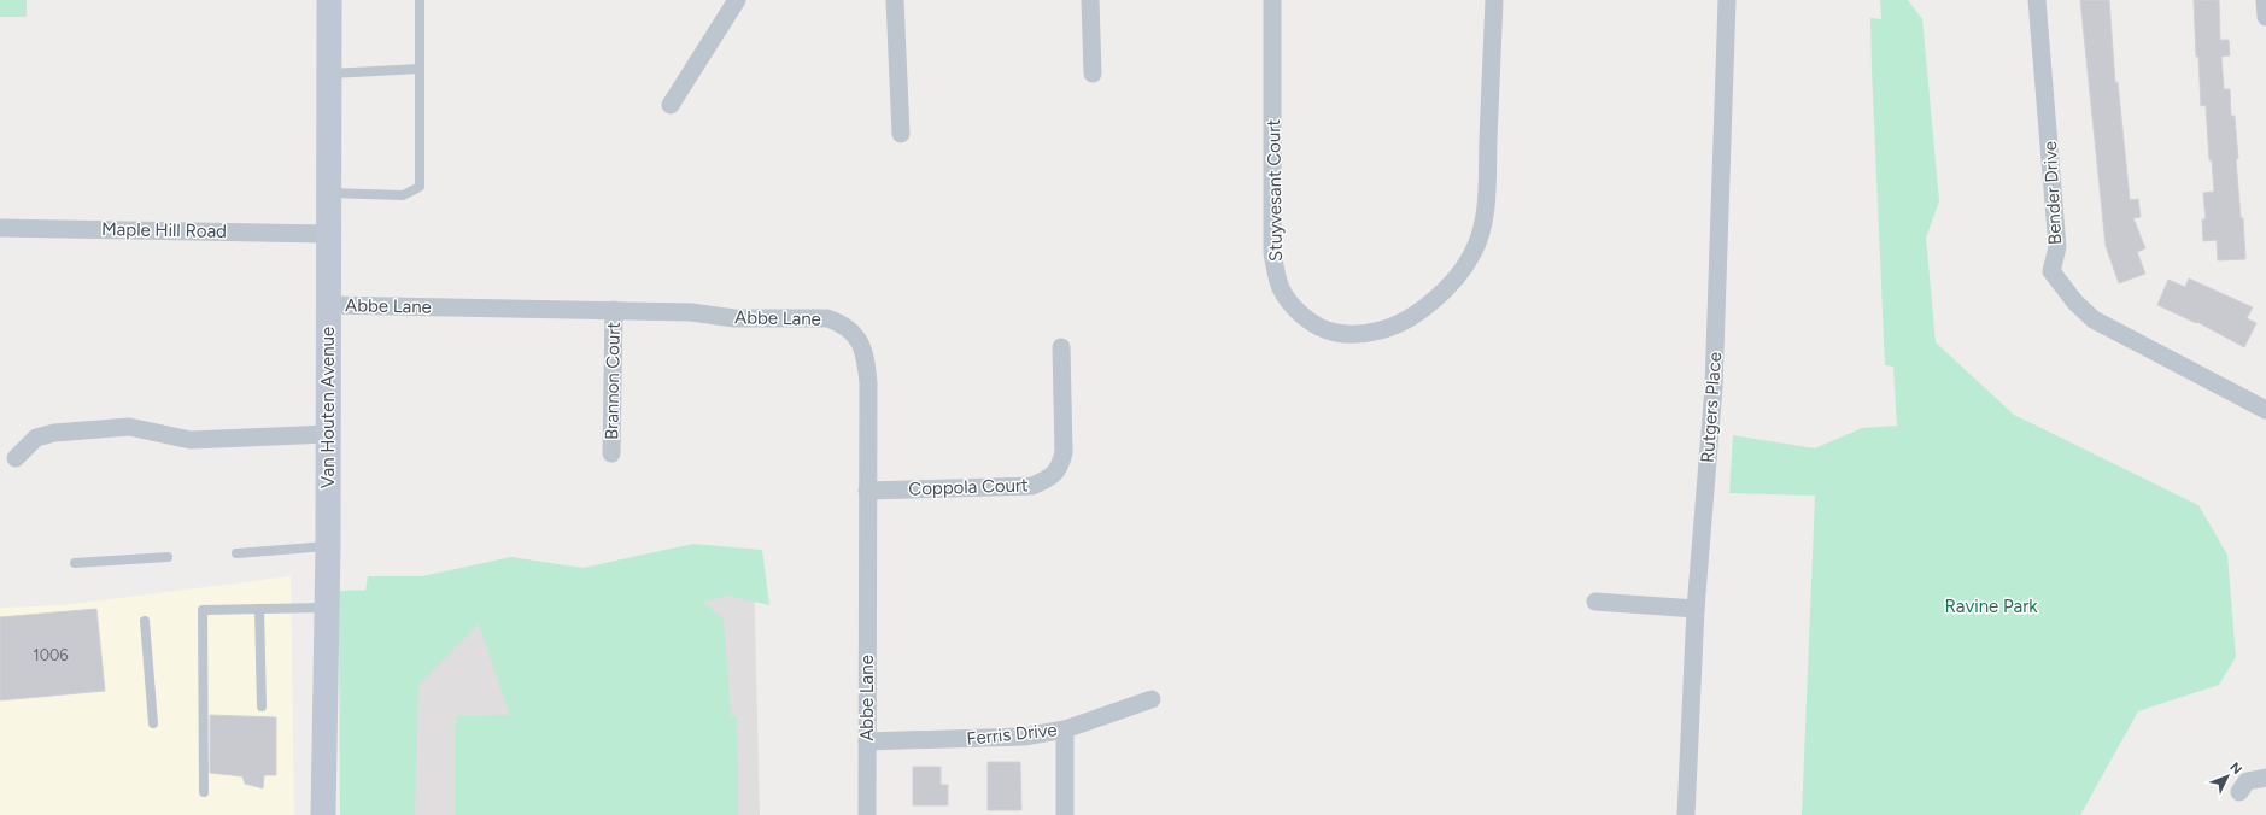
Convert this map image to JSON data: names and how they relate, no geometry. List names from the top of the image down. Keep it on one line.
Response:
{"streets":{"main road":["Van Houten Avenue"],"street":["Stuyvesant Court","Bender Drive","Maple Hill Road","Abbe Lane","Brannon Court","Rutgers Place","Coppola Court","Ferris Drive"]},"crossings":[["Maple Hill Road","Van Houten Avenue"],["Abbe Lane","Brannon Court"],["Abbe Lane","Van Houten Avenue"],["Abbe Lane","Coppola Court"],["Abbe Lane","Ferris Drive"]],"parks":["Ravine Park"],"house_numbers":["1006"],"north":"top right"}
